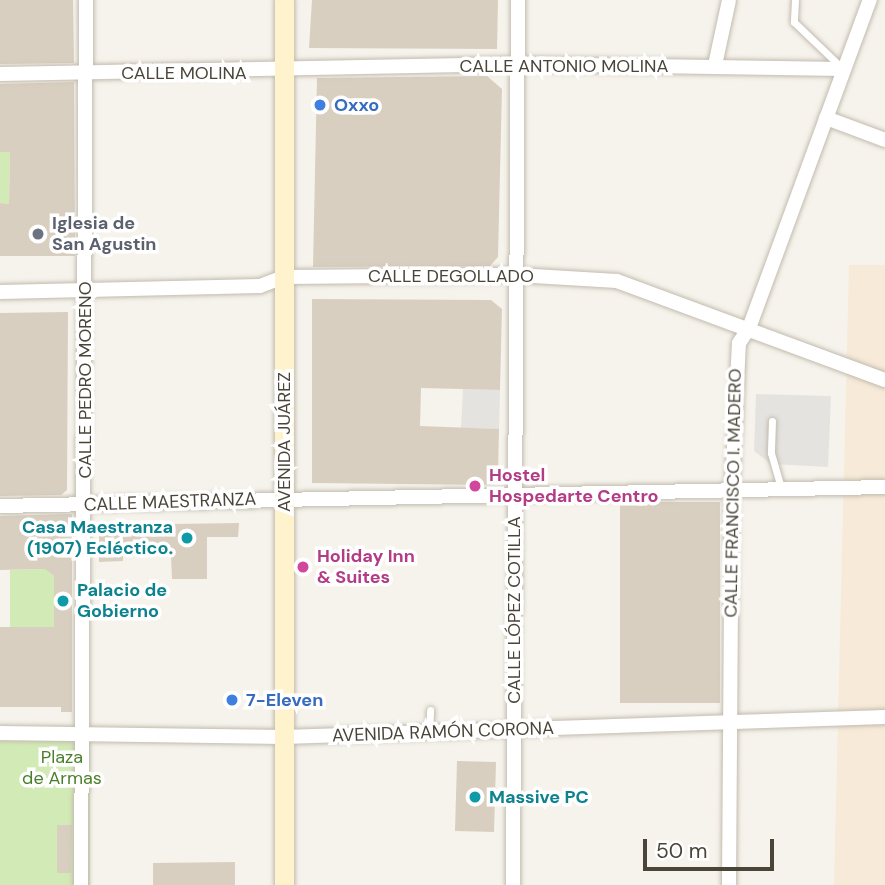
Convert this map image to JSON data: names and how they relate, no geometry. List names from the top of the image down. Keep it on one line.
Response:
{"streets":{"main road":["AVENIDA JUÁREZ"],"street":["CALLE ANTONIO MOLINA","CALLE MOLINA","CALLE DEGOLLADO","CALLE PEDRO MORENO","CALLE FRANCISCO I. MADERO","CALLE MAESTRANZA","CALLE LÓPEZ COTILLA","AVENIDA RAMÓN CORONA"]},"crossings":[["CALLE ANTONIO MOLINA","CALLE MOLINA"],["CALLE ANTONIO MOLINA","AVENIDA JUÁREZ"],["CALLE ANTONIO MOLINA","CALLE FRANCISCO I. MADERO"],["CALLE ANTONIO MOLINA","CALLE LÓPEZ COTILLA"],["CALLE MOLINA","CALLE PEDRO MORENO"],["CALLE MOLINA","AVENIDA JUÁREZ"],["CALLE DEGOLLADO","CALLE PEDRO MORENO"],["CALLE DEGOLLADO","AVENIDA JUÁREZ"],["CALLE DEGOLLADO","CALLE FRANCISCO I. MADERO"],["CALLE DEGOLLADO","CALLE LÓPEZ COTILLA"],["CALLE PEDRO MORENO","CALLE MAESTRANZA"],["CALLE PEDRO MORENO","AVENIDA RAMÓN CORONA"],["AVENIDA JUÁREZ","CALLE MAESTRANZA"],["AVENIDA JUÁREZ","AVENIDA RAMÓN CORONA"],["CALLE FRANCISCO I. MADERO","CALLE MAESTRANZA"],["CALLE FRANCISCO I. MADERO","AVENIDA RAMÓN CORONA"],["CALLE MAESTRANZA","CALLE LÓPEZ COTILLA"],["CALLE LÓPEZ COTILLA","AVENIDA RAMÓN CORONA"]],"parks":["Plaza de Armas"],"places":["Oxxo","Iglesia de San Agustin","Hostel Hospedarte Centro","Casa Maestranza (1907) Ecléctico.","Holiday Inn & Suites","Palacio de Gobierno","7-Eleven","Massive PC"],"scale_bar":"50 m"}
